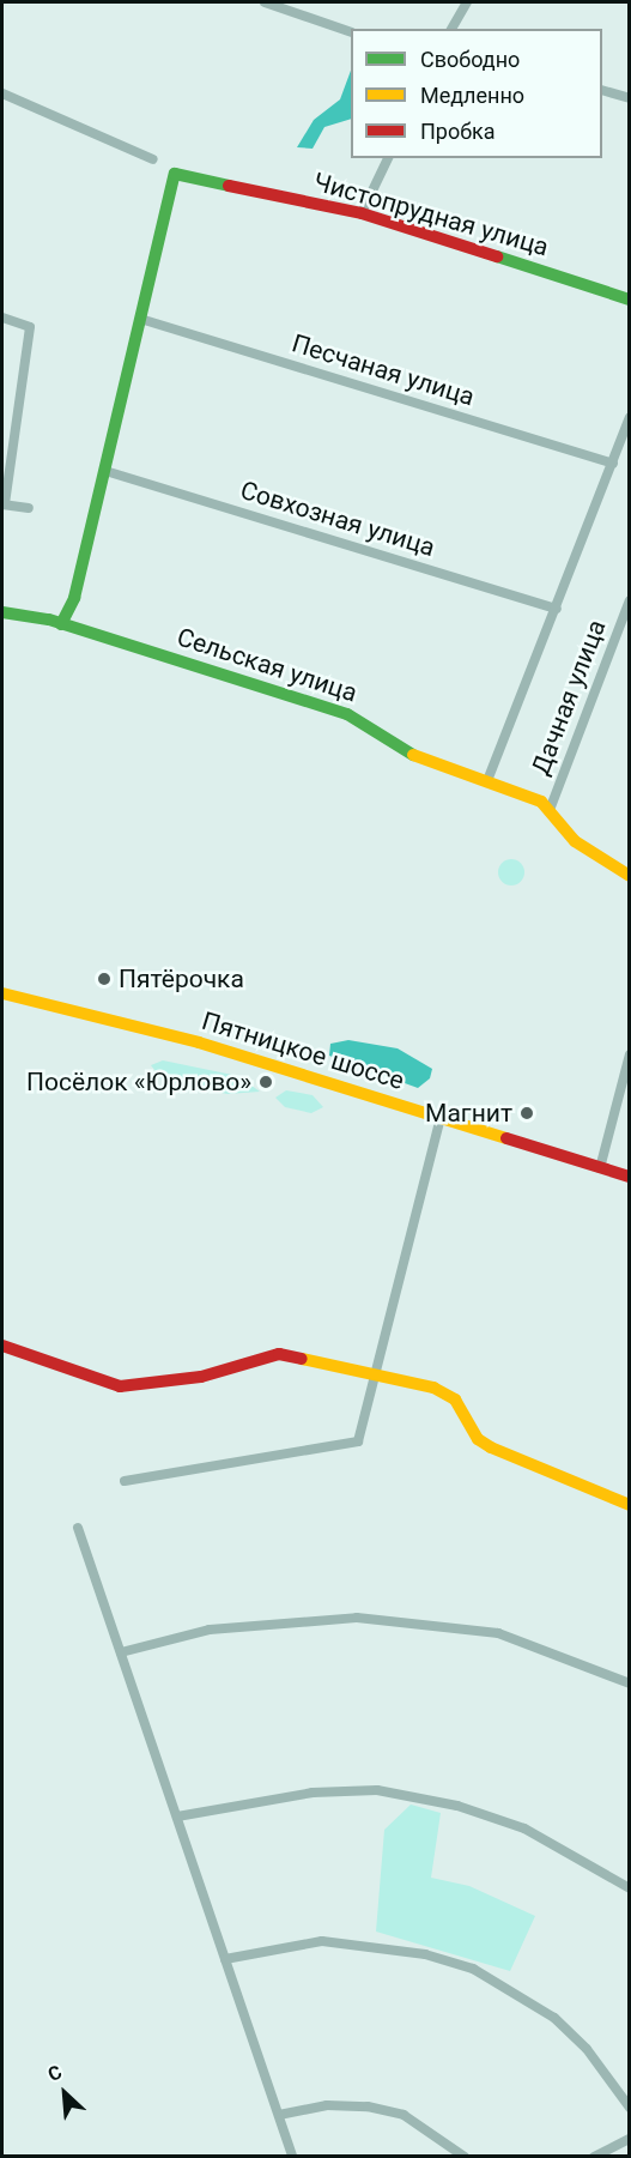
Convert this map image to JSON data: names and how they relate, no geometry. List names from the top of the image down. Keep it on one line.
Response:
{"streets":{"street":["Чистопрудная улица","Песчаная улица","Совхозная улица","Сельская улица","Дачная улица","Пятницкое шоссе"]},"crossings":[["Чистопрудная улица","Песчаная улица"],["Сельская улица","Дачная улица"]],"places":["Пятёрочка","Посёлок «Юрлово»","Магнит"],"legend":["Свободно","Медленно","Пробка"],"north":"top left"}
